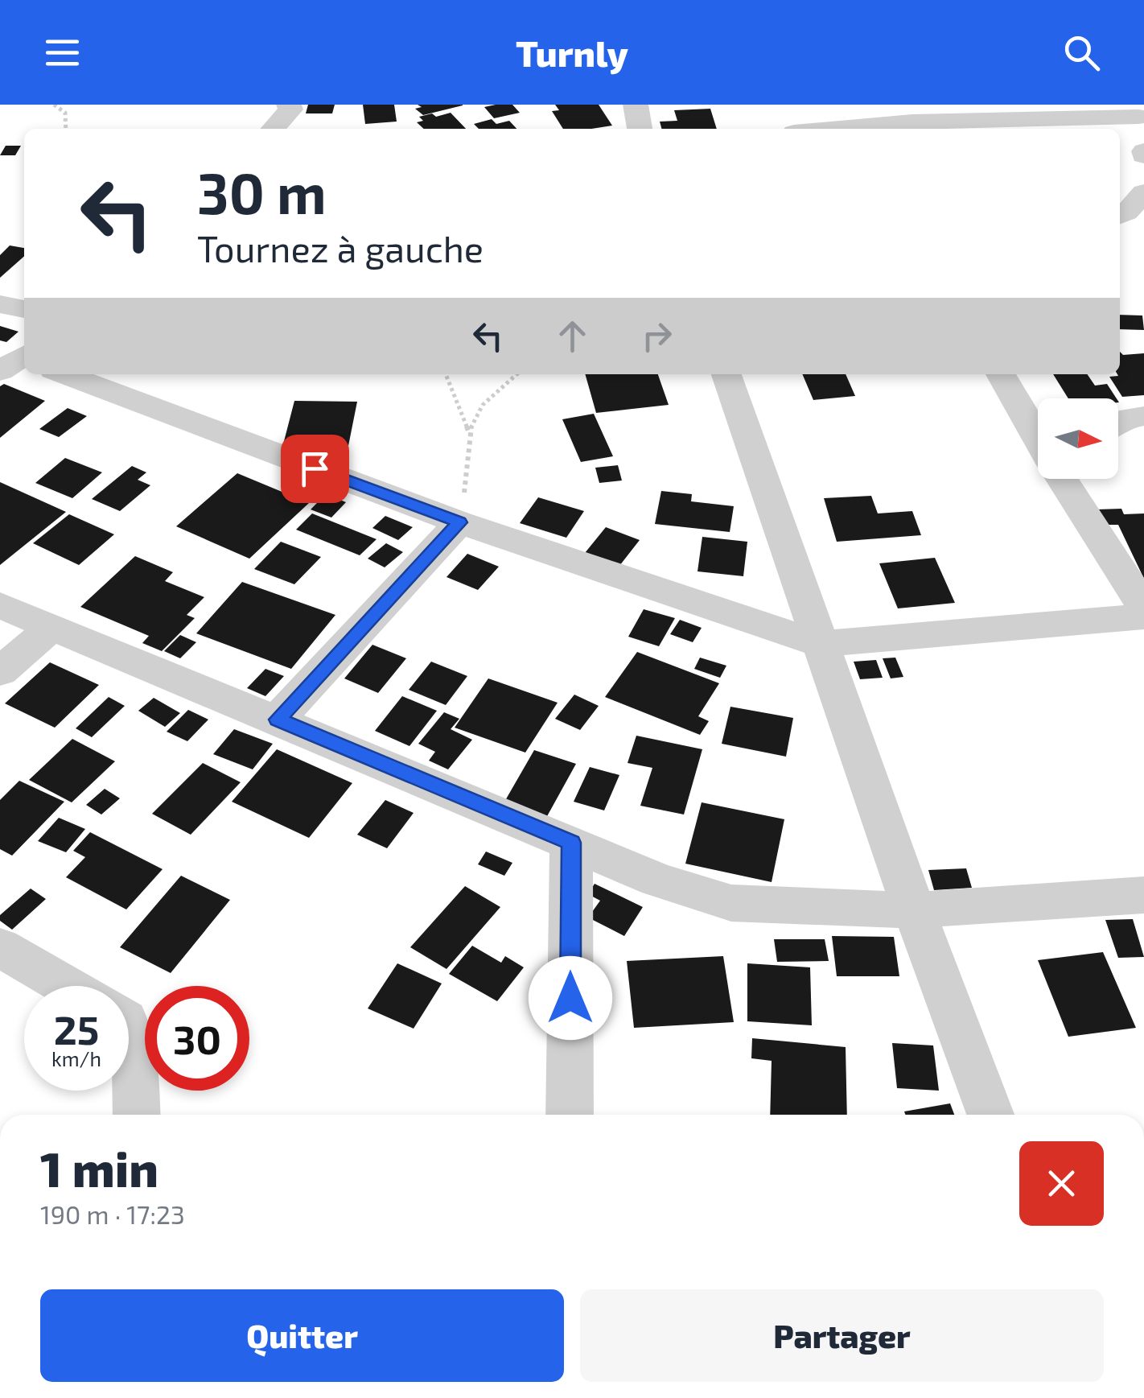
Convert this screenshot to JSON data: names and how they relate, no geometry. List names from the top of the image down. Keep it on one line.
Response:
{"north":"right","page":{"header":"Turnly","turn":["30 m","Tournez à gauche"],"speed":"25 km/h","limit":"30","heading":["1 min","190 m · 17:23"],"buttons":["Quitter","Partager"]}}
